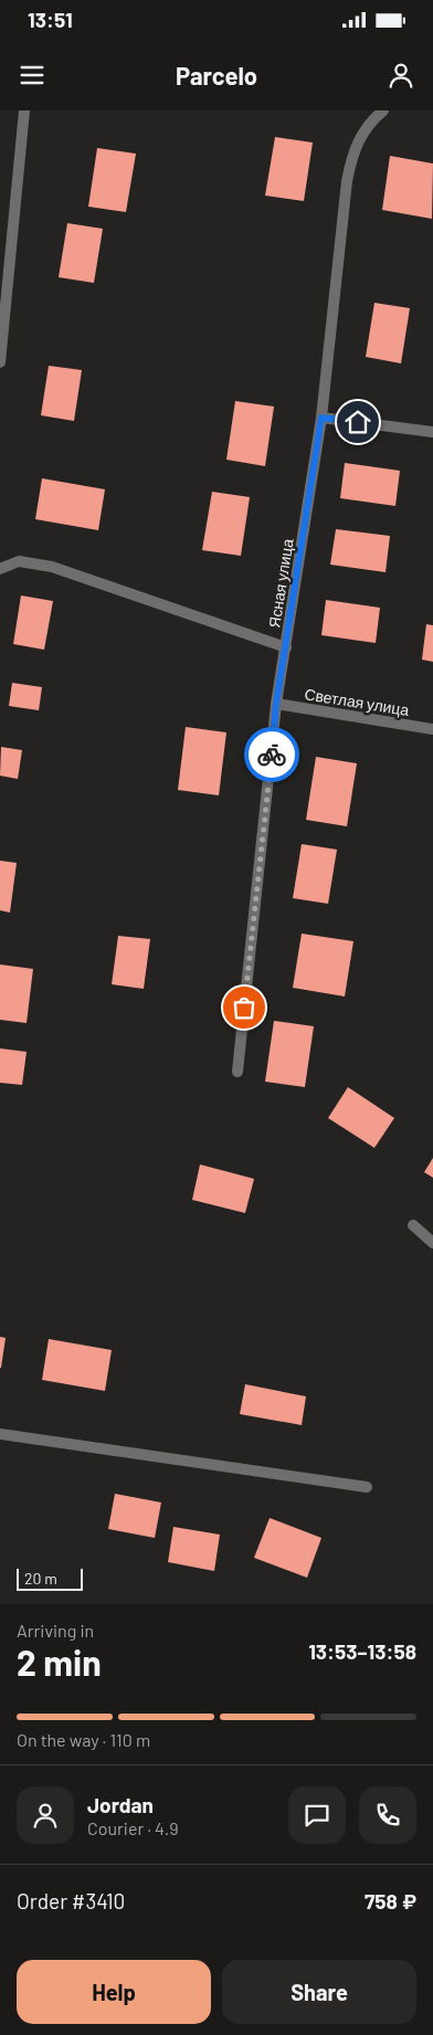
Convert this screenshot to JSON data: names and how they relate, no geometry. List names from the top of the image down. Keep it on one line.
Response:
{"streets":{"street":["Ясная улица","Светлая улица"]},"crossings":[["Ясная улица","Светлая улица"]],"scale_bar":"20 m","page":{"status":"13:51","header":"Parcelo","scale":"20 m","heading":["2 min","Arriving in","13:53–13:58"],"panel":["Jordan","Courier · 4.9","Order #3410","758 ₽"],"bar":"On the way · 110 m","buttons":["Help","Share"]}}
